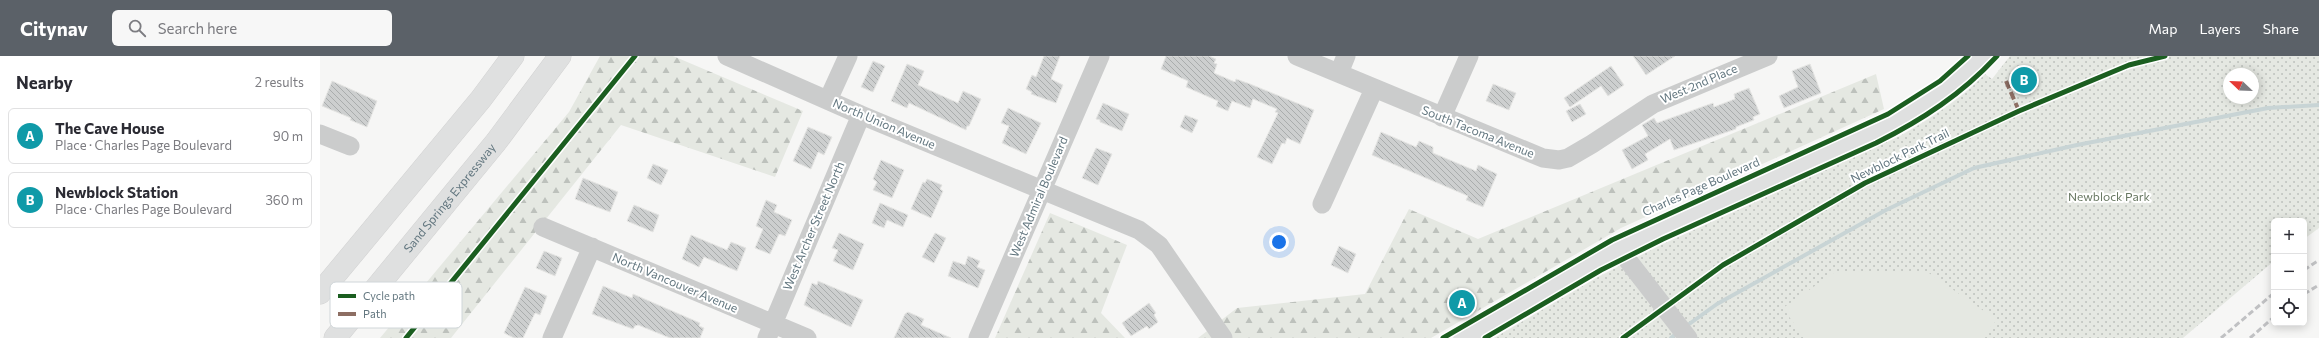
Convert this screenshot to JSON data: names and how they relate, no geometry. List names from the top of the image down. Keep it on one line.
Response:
{"streets":{"main road":["Charles Page Boulevard","Sand Springs Expressway"],"street":["West 2nd Place","North Union Avenue","South Tacoma Avenue","West Admiral Boulevard","West Archer Street North","North Vancouver Avenue"],"cycle path":["Newblock Park Trail"]},"crossings":[["West 2nd Place","South Tacoma Avenue"],["North Union Avenue","West Admiral Boulevard"],["North Union Avenue","West Archer Street North"],["West Archer Street North","North Vancouver Avenue"]],"parks":["Newblock Park"],"legend":["Cycle path","Path"],"north":"top left","page":{"header":"Citynav","search":"Search here","nav":["Map","Layers","Share"],"heading":["Nearby","2 results"],"pins":["B","A"],"list":[{"mark":"A","name":"The Cave House","note":"Place · Charles Page Boulevard","value":"90 m"},{"mark":"B","name":"Newblock Station","note":"Place · Charles Page Boulevard","value":"360 m"}],"map_buttons":["+","−"]}}
